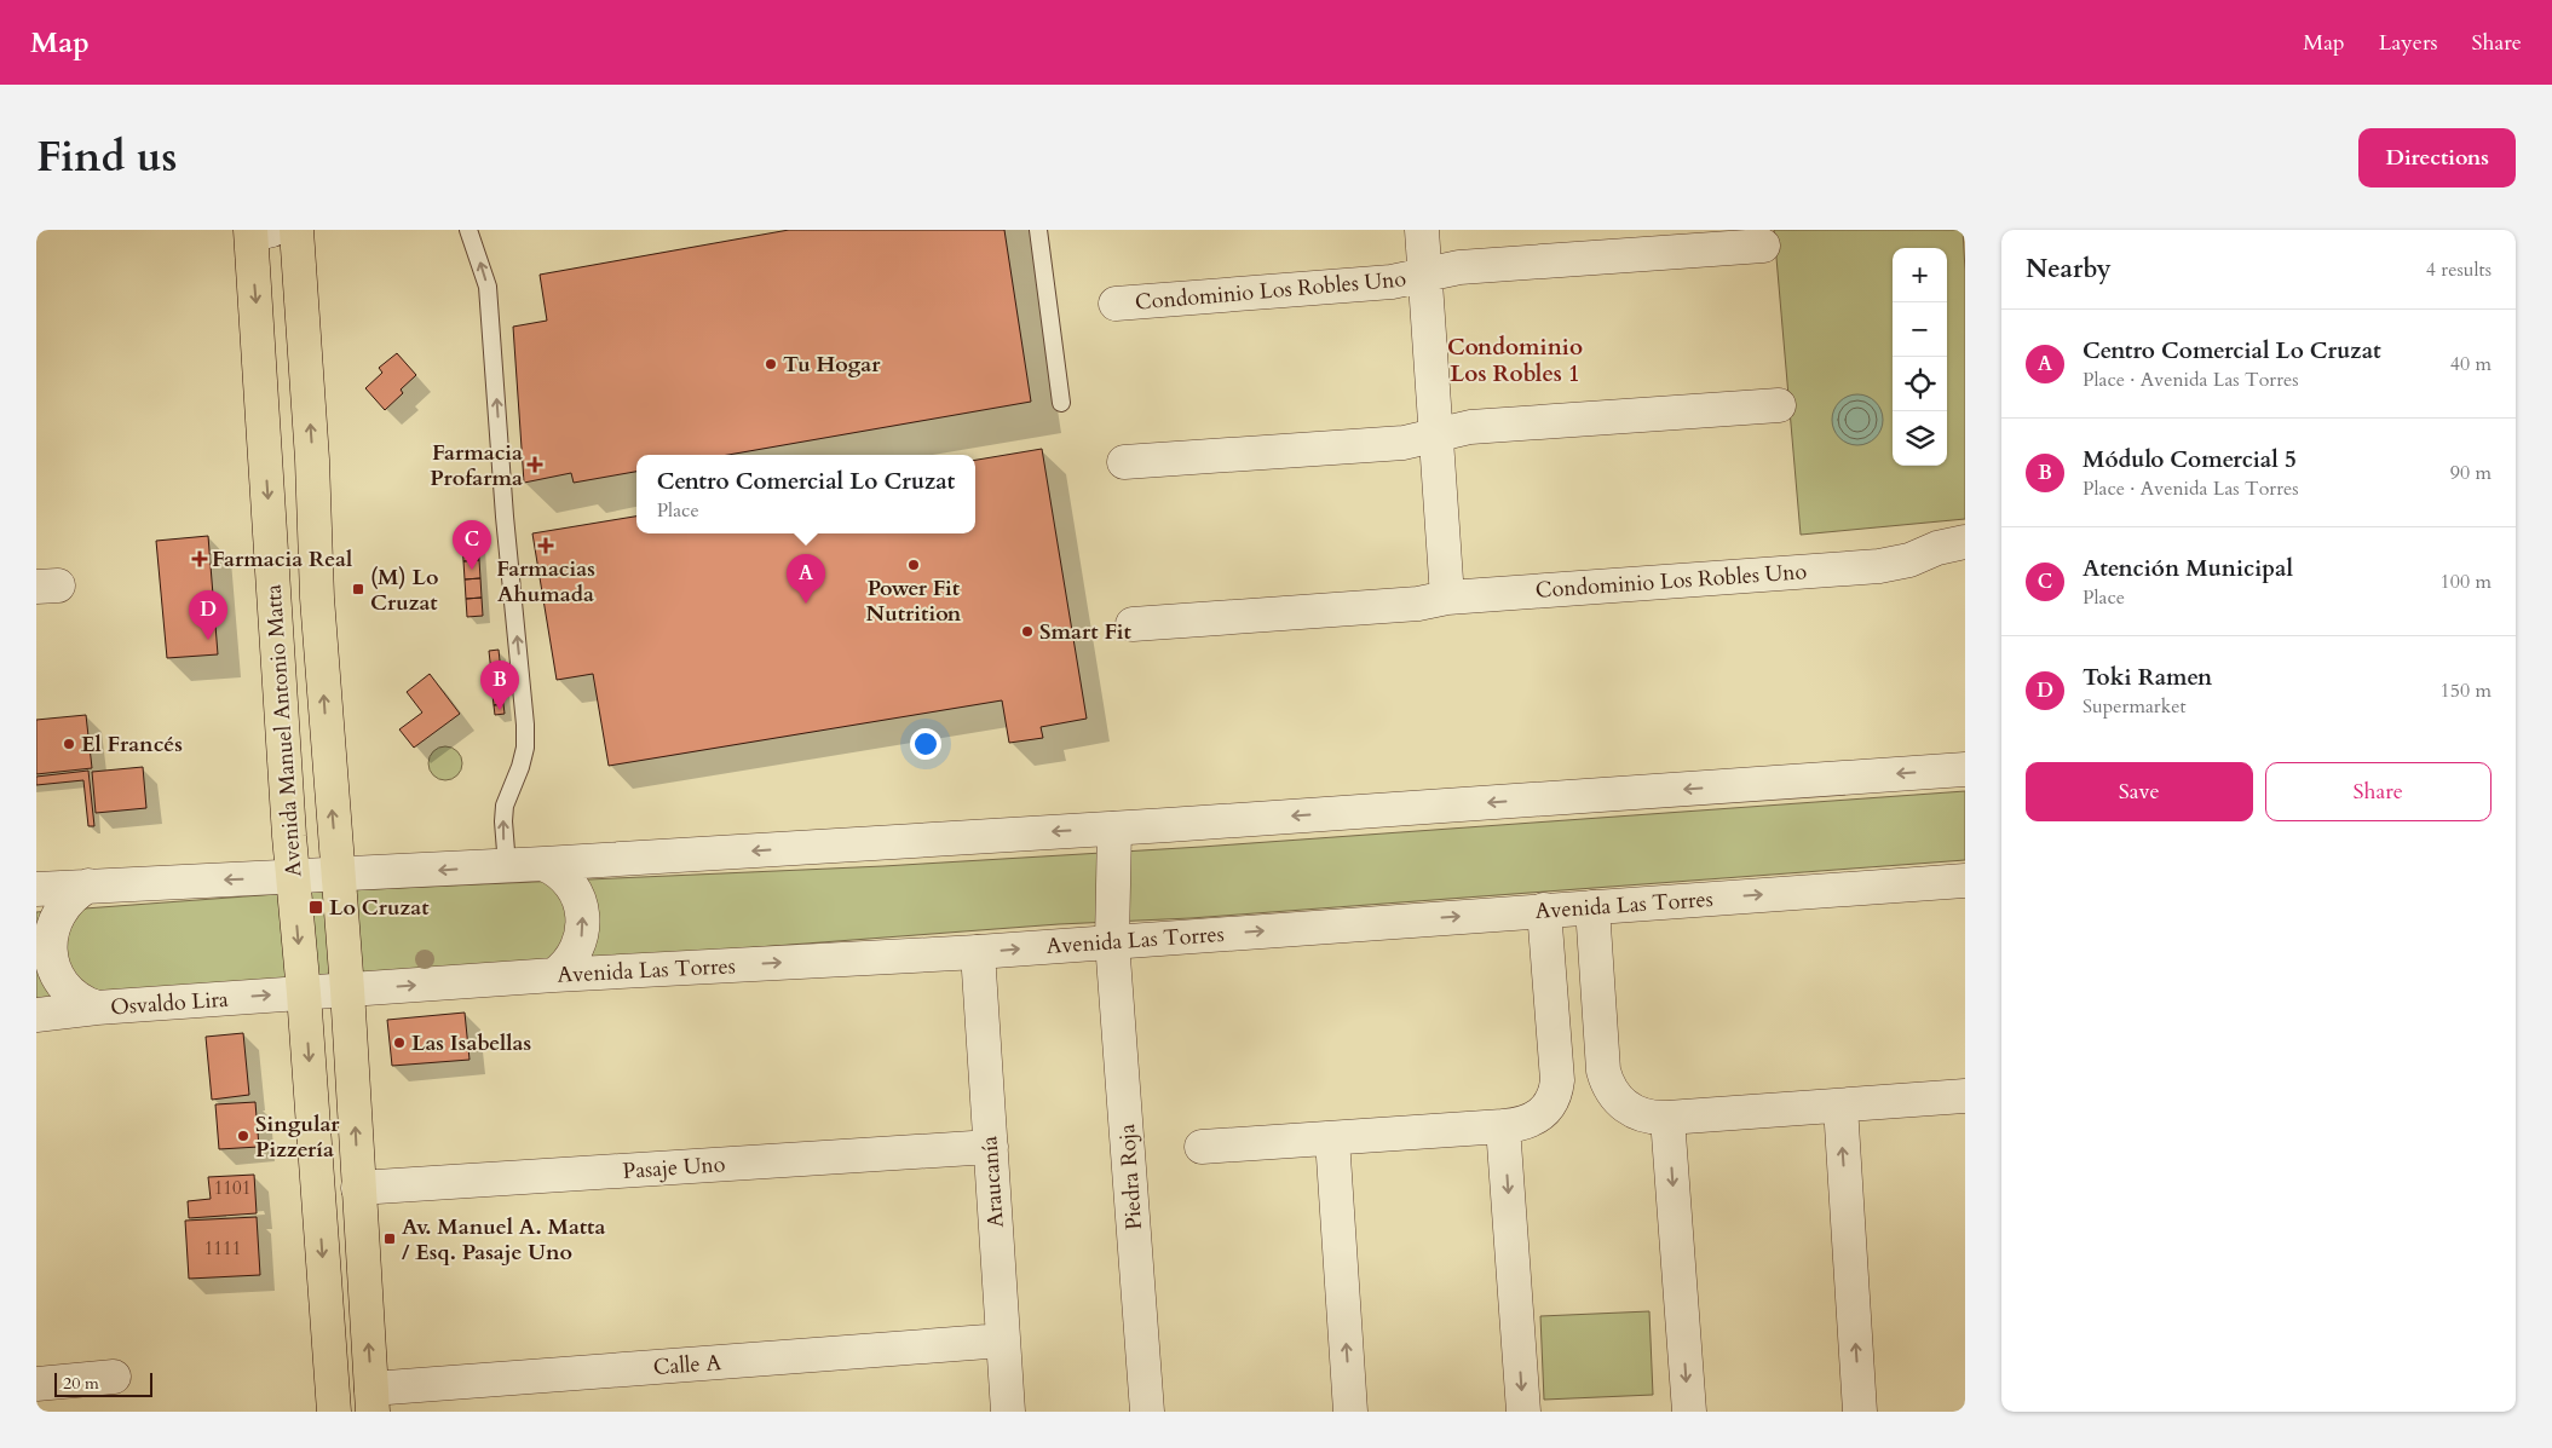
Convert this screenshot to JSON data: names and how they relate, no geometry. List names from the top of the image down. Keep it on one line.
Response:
{"streets":{"main road":["Avenida Manuel Antonio Matta"],"street":["Condominio Los Robles Uno","Avenida Las Torres","Osvaldo Lira","Pasaje Uno","Piedra Roja","Araucanía","Calle A"]},"crossings":[["Avenida Manuel Antonio Matta","Avenida Las Torres"],["Avenida Manuel Antonio Matta","Osvaldo Lira"],["Avenida Manuel Antonio Matta","Pasaje Uno"],["Avenida Manuel Antonio Matta","Calle A"],["Avenida Las Torres","Osvaldo Lira"],["Avenida Las Torres","Piedra Roja"],["Avenida Las Torres","Araucanía"],["Pasaje Uno","Araucanía"],["Araucanía","Calle A"]],"districts":["Condominio Los Robles 1"],"places":{"other":["Tu Hogar","Power Fit Nutrition","Smart Fit","El Francés","Las Isabellas","Singular Pizzería"],"health":["Farmacia Profarma","Farmacias Ahumada","Farmacia Real"],"transit":["(M) Lo Cruzat","Lo Cruzat","Av. Manuel A. Matta / Esq. Pasaje Uno"]},"house_numbers":["1101","1111"],"scale_bar":"20 m","page":{"header":"Map","nav":["Map","Layers","Share"],"title":"Find us","buttons":["Directions",["Save","Share"]],"heading":["Nearby","4 results"],"map_buttons":["+","−"],"list":[{"mark":"A","name":"Centro Comercial Lo Cruzat","note":"Place · Avenida Las Torres","value":"40 m"},{"mark":"B","name":"Módulo Comercial 5","note":"Place · Avenida Las Torres","value":"90 m"},{"mark":"C","name":"Atención Municipal","note":"Place","value":"100 m"},{"mark":"D","name":"Toki Ramen","note":"Supermarket","value":"150 m"}],"popup":["Centro Comercial Lo Cruzat","Place"],"pins":["C","A","D","B"],"scale":"20 m"}}
